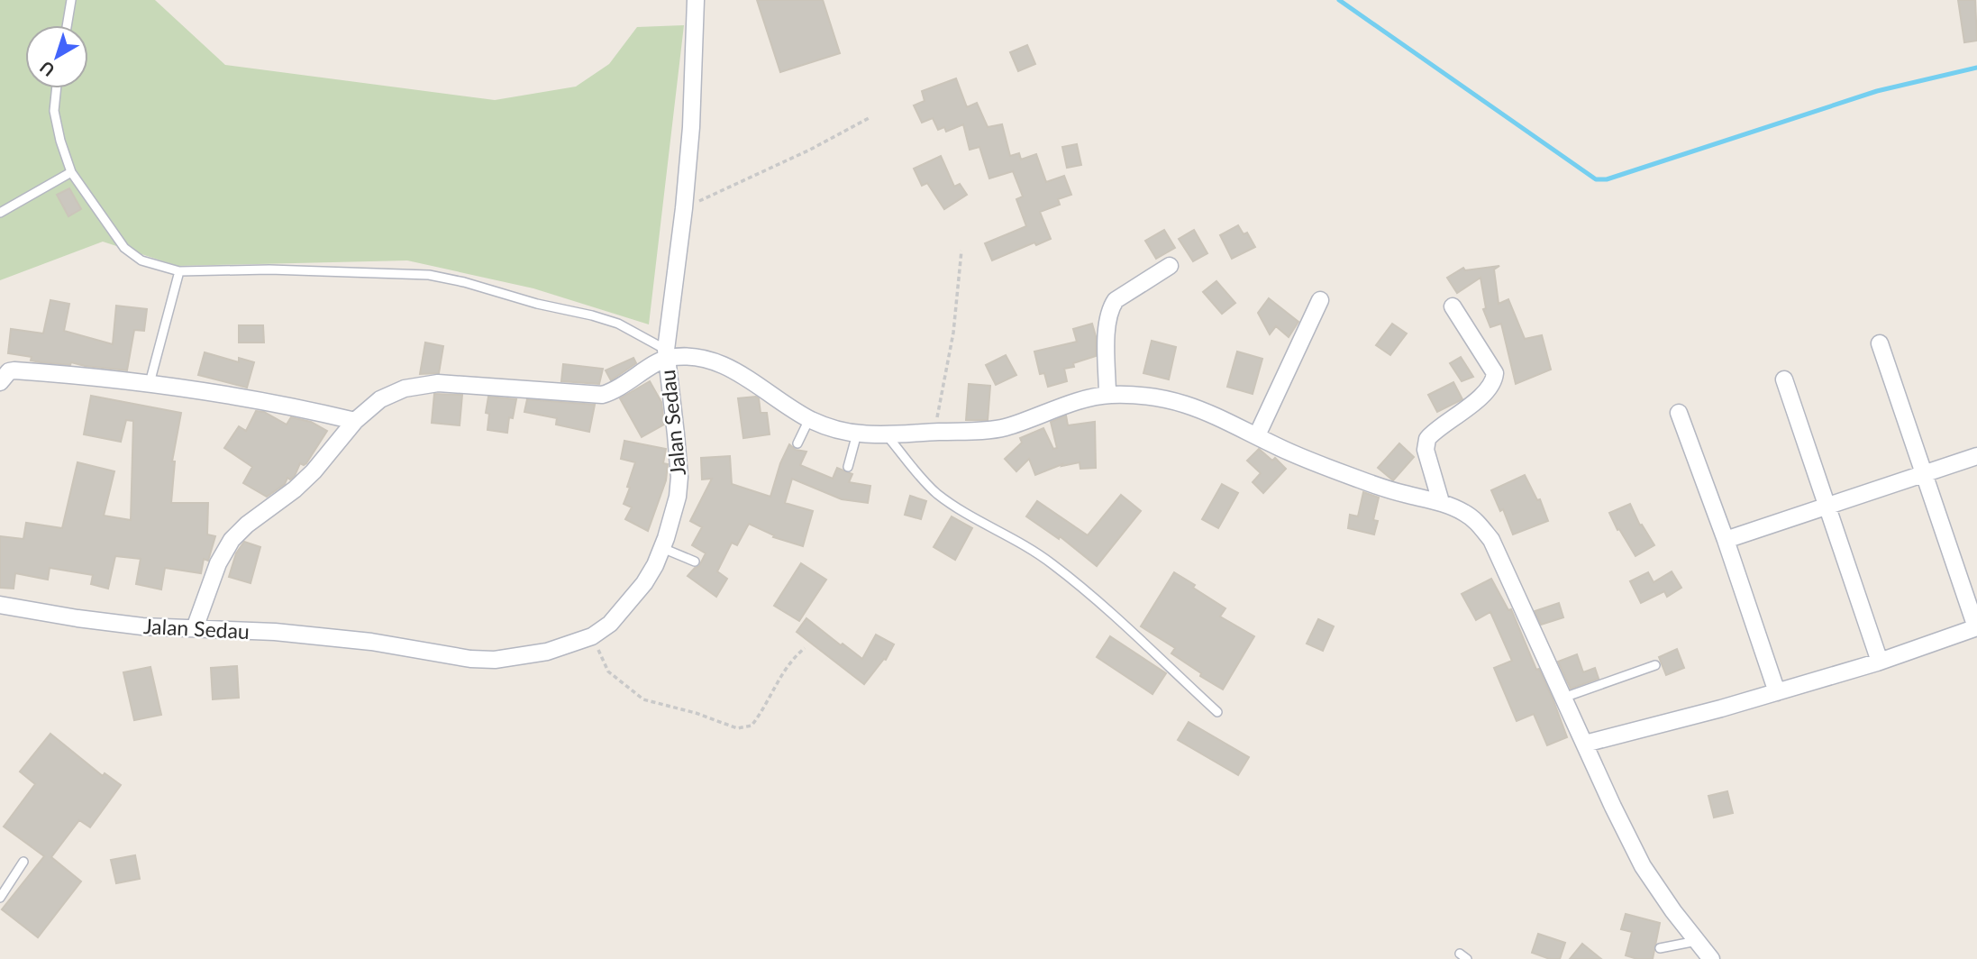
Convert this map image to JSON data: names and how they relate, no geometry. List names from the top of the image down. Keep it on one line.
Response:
{"streets":{"street":["Jalan Sedau"]},"north":"bottom left"}
